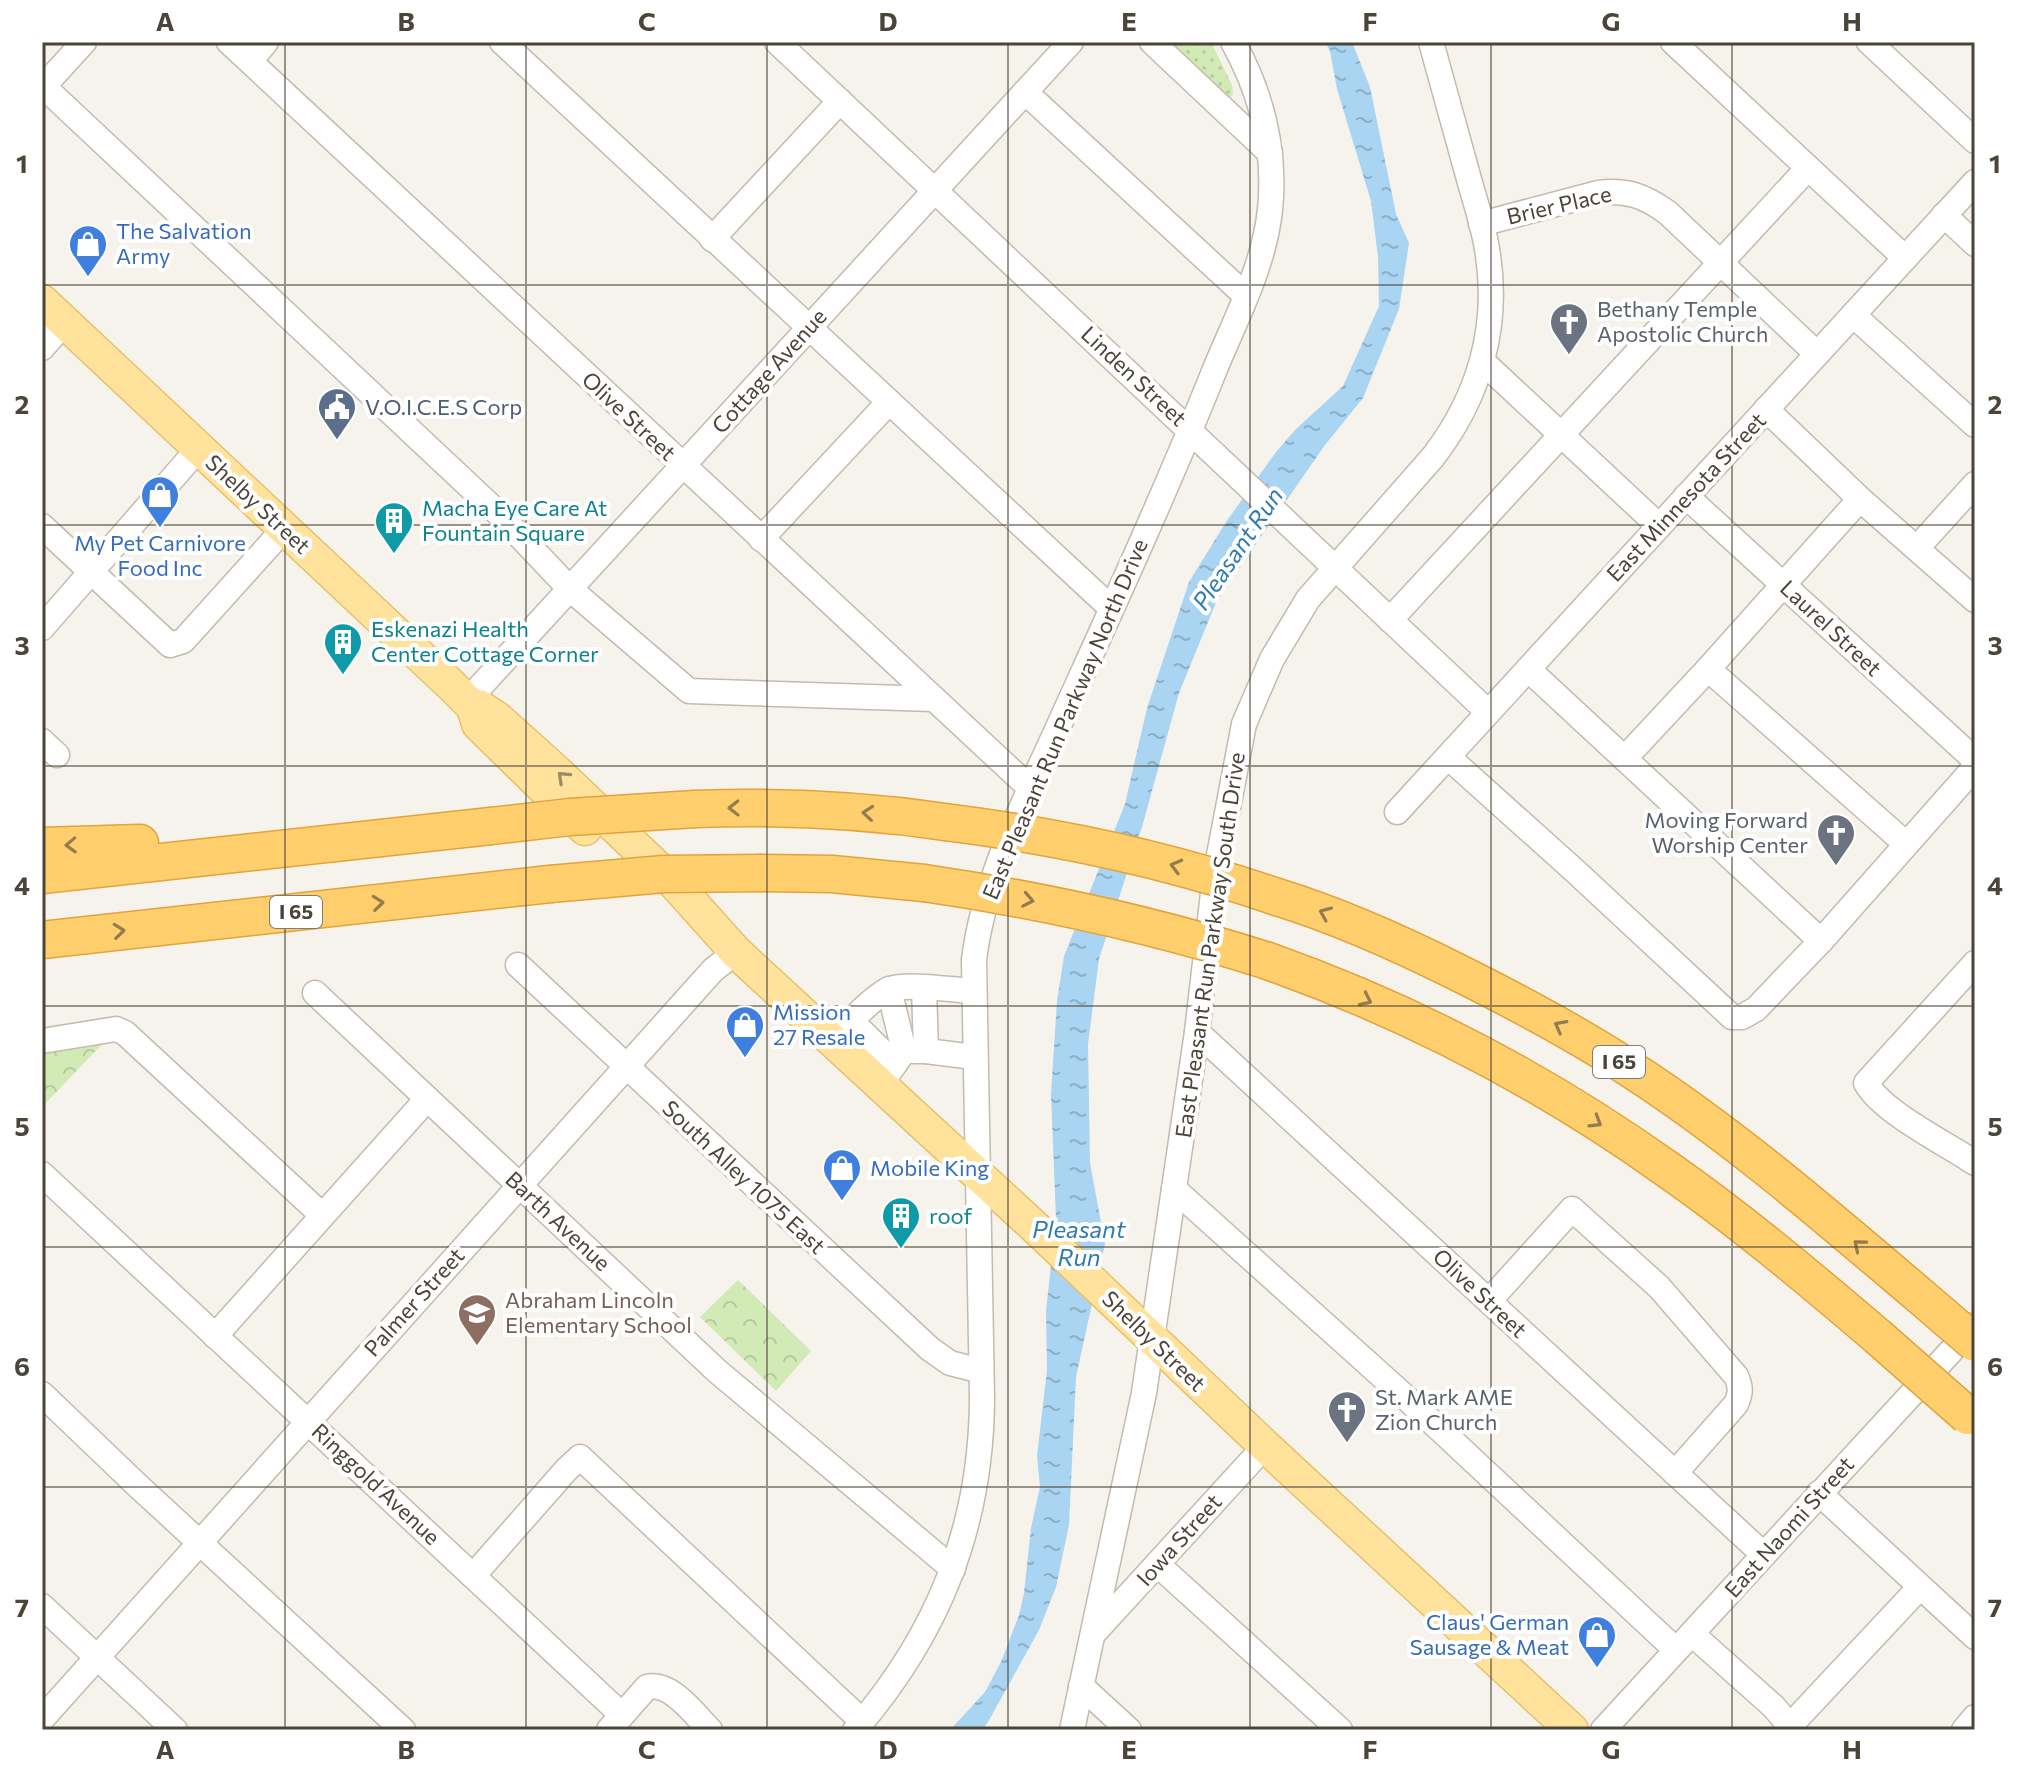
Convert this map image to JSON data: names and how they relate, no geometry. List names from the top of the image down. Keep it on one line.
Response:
{"streets":{"highway":["I 65"],"main road":["Shelby Street"],"street":["Brier Place","Cottage Avenue","Linden Street","Olive Street","East Minnesota Street","Laurel Street","East Pleasant Run Parkway North Drive","East Pleasant Run Parkway South Drive","South Alley 1075 East","Barth Avenue","Palmer Street","Ringgold Avenue","East Naomi Street","Iowa Street"]},"crossings":[["Brier Place","East Minnesota Street"],["Brier Place","East Pleasant Run Parkway South Drive"],["Cottage Avenue","Linden Street"],["Cottage Avenue","Olive Street"],["Cottage Avenue","Shelby Street"],["Linden Street","East Minnesota Street"],["Linden Street","East Pleasant Run Parkway North Drive"],["Linden Street","East Pleasant Run Parkway South Drive"],["Olive Street","East Pleasant Run Parkway North Drive"],["Olive Street","East Pleasant Run Parkway South Drive"],["Olive Street","East Naomi Street"],["East Minnesota Street","Laurel Street"],["Shelby Street","East Pleasant Run Parkway North Drive"],["Shelby Street","East Pleasant Run Parkway South Drive"],["Shelby Street","Palmer Street"],["Shelby Street","Iowa Street"],["East Pleasant Run Parkway North Drive","South Alley 1075 East"],["East Pleasant Run Parkway North Drive","Barth Avenue"],["East Pleasant Run Parkway South Drive","Iowa Street"],["South Alley 1075 East","Palmer Street"],["Barth Avenue","Palmer Street"],["Palmer Street","Ringgold Avenue"]],"water":["Pleasant Run"],"places":{"shop":["The Salvation Army","My Pet Carnivore Food Inc","Mission 27 Resale","Mobile King","Claus' German Sausage & Meat"],"church":["Bethany Temple Apostolic Church","Moving Forward Worship Center","St. Mark AME Zion Church"],"public building":["V.O.I.C.E.S Corp"],"building":["Macha Eye Care At Fountain Square","Eskenazi Health Center Cottage Corner","roof"],"school or university":["Abraham Lincoln Elementary School"]},"grid":{"columns":["A","B","C","D","E","F","G","H"],"rows":["1","2","3","4","5","6","7"]}}
